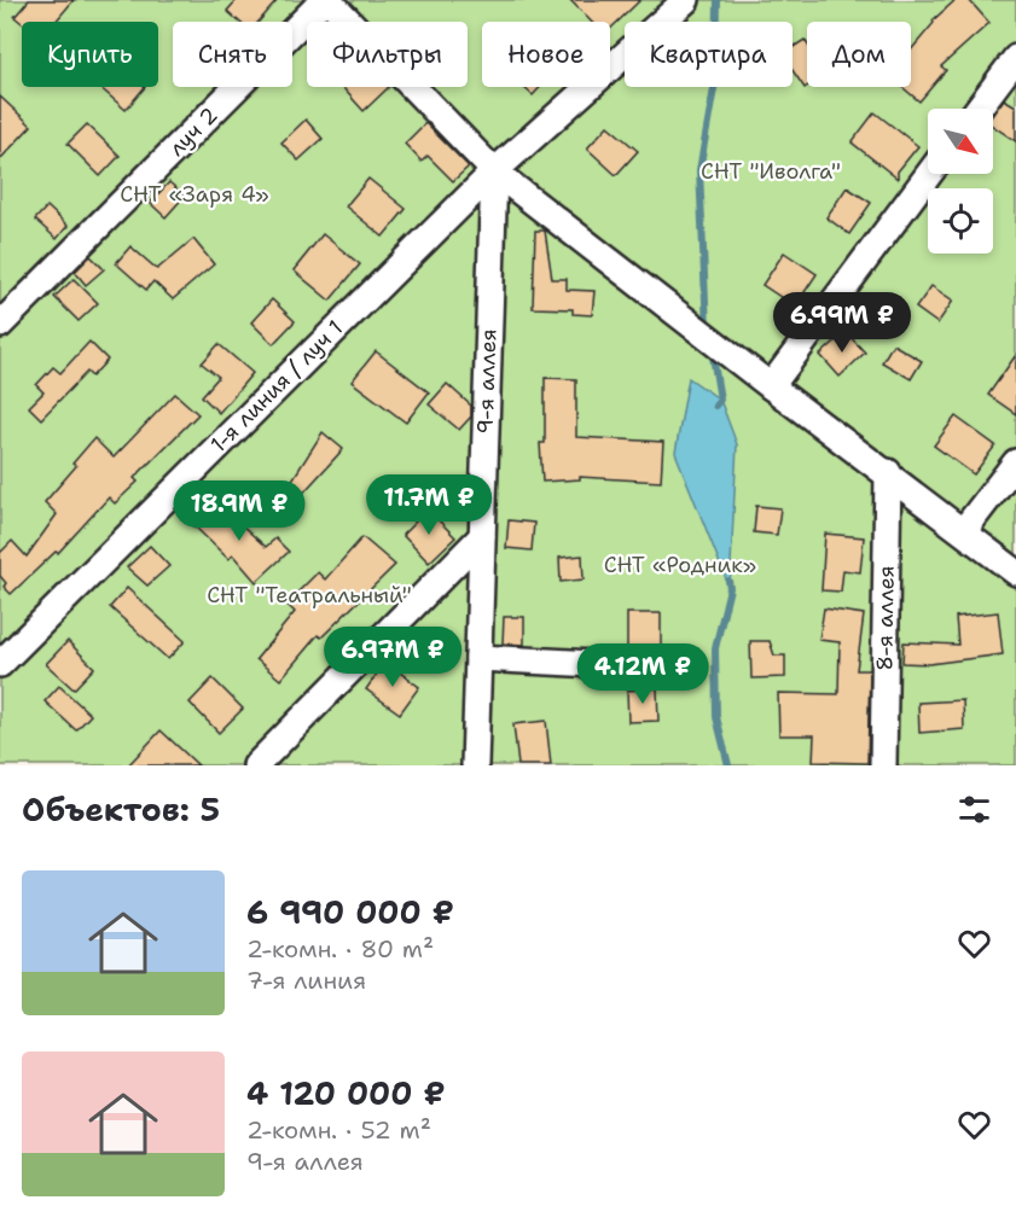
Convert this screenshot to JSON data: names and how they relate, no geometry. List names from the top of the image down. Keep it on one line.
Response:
{"streets":{"street":["луч 2","9-я аллея","1-я линия / луч 1","8-я аллея"]},"crossings":[["9-я аллея","1-я линия / луч 1"]],"parks":["СНТ \"Иволга\"","СНТ «Заря 4»","СНТ «Родник»","СНТ \"Театральный\""],"north":"bottom right","page":{"chip":["Купить","Снять","Фильтры","Новое","Квартира","Дом"],"price":["6.99M ₽","11.7M ₽","18.9M ₽","6.97M ₽","4.12M ₽"],"heading":"Объектов: 5","list":[{"name":"6 990 000 ₽","note":"2-комн. · 80 m² · 7-я линия"},{"name":"4 120 000 ₽","note":"2-комн. · 52 m² · 9-я аллея"}]}}
